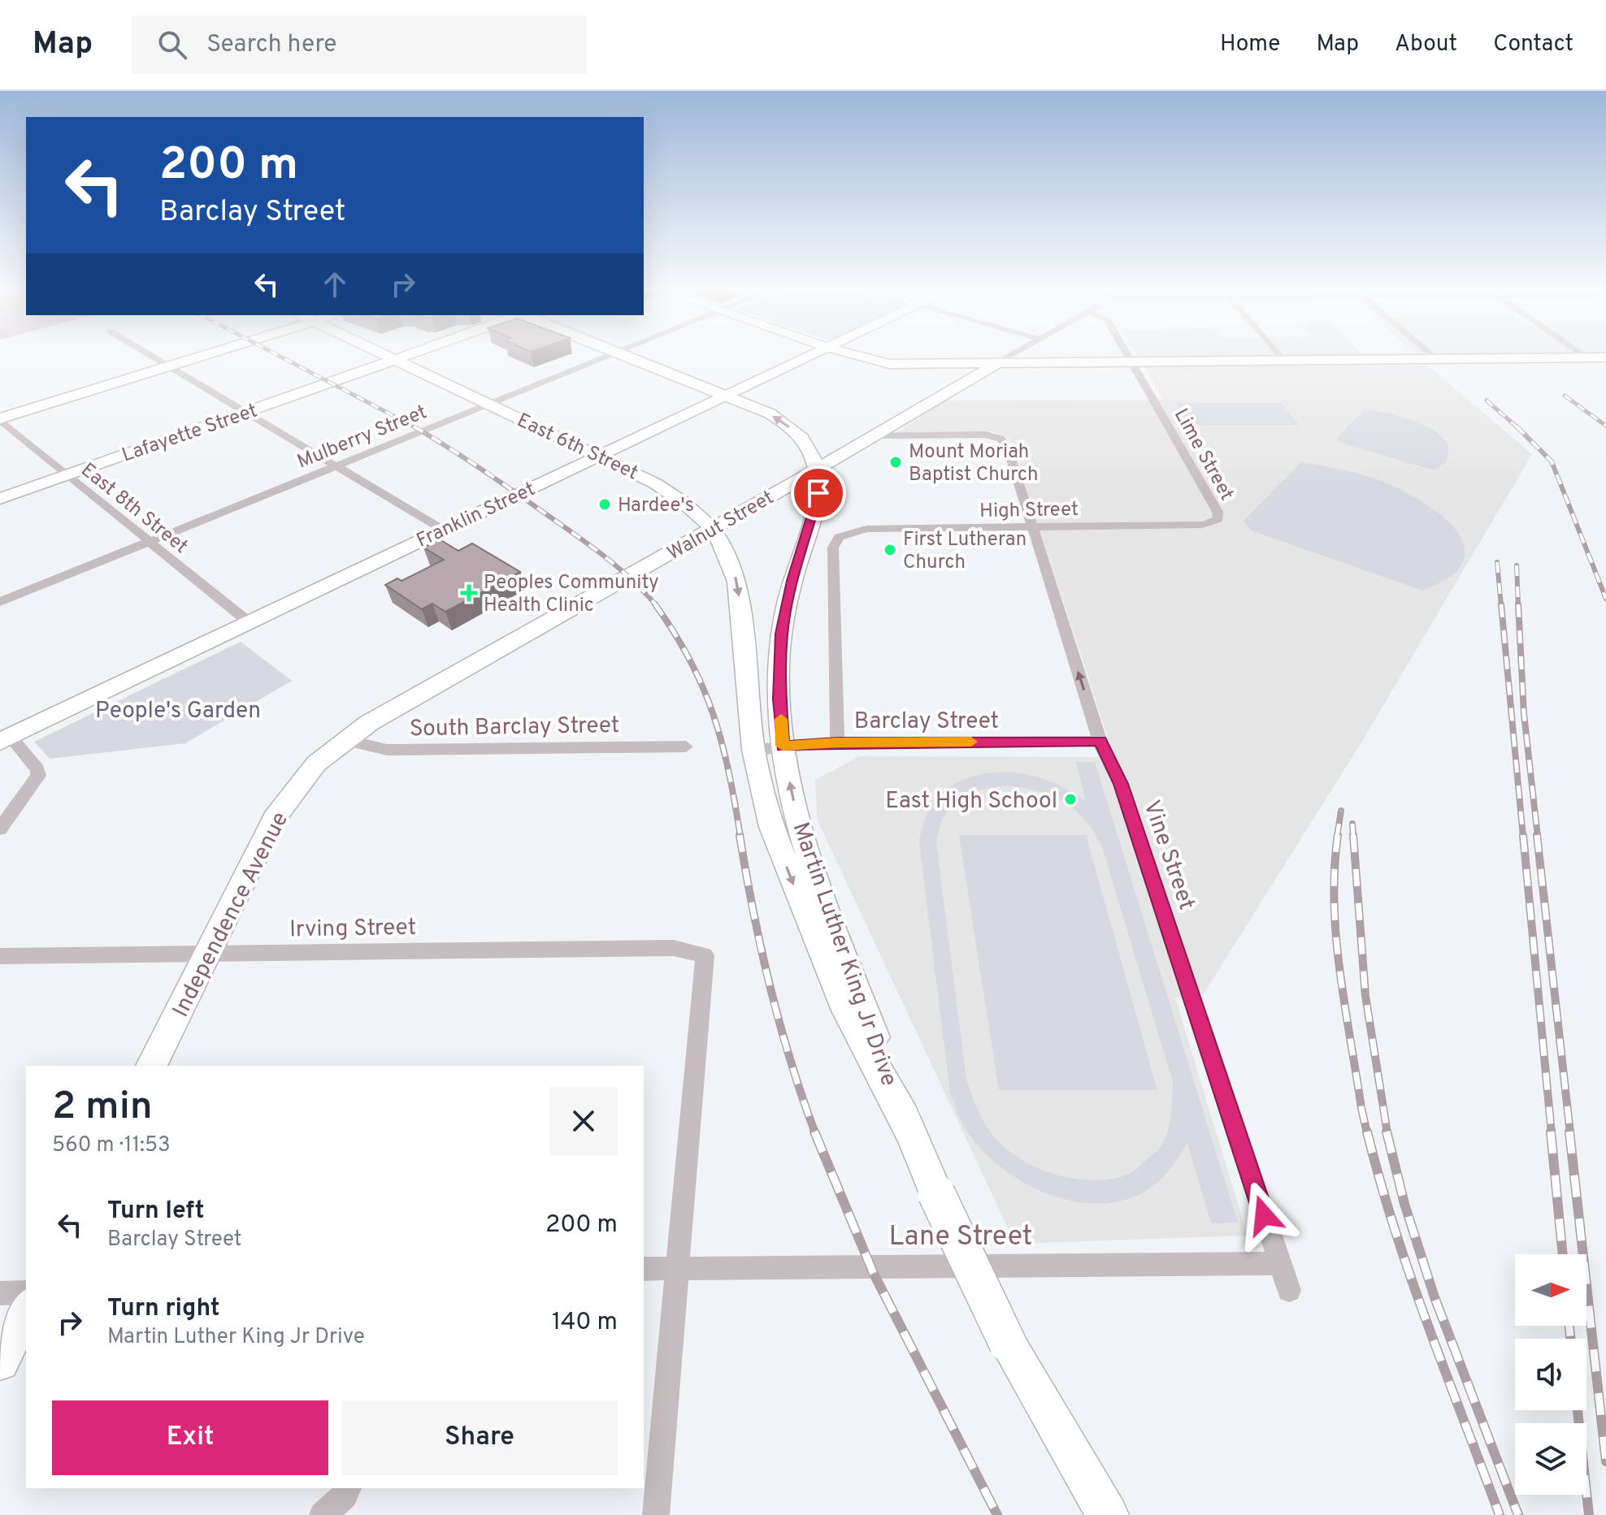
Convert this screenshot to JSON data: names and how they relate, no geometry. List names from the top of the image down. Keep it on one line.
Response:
{"streets":{"main road":["Lafayette Street","East 6th Street","Franklin Street","Walnut Street","Independence Avenue","Martin Luther King Jr Drive"],"street":["Mulberry Street","Lime Street","East 8th Street","High Street","Barclay Street","South Barclay Street","Vine Street","Irving Street","Lane Street"]},"crossings":[["Lafayette Street","East 6th Street"],["Lafayette Street","East 8th Street"],["Mulberry Street","East 6th Street"],["Mulberry Street","East 8th Street"],["East 6th Street","Franklin Street"],["East 6th Street","Walnut Street"],["East 6th Street","Barclay Street"],["East 6th Street","Martin Luther King Jr Drive"],["Lime Street","High Street"],["East 8th Street","Franklin Street"],["High Street","Barclay Street"],["High Street","Vine Street"],["Walnut Street","South Barclay Street"],["Walnut Street","Vine Street"],["Walnut Street","Independence Avenue"],["Walnut Street","Martin Luther King Jr Drive"],["Barclay Street","Vine Street"],["Barclay Street","Martin Luther King Jr Drive"],["South Barclay Street","Independence Avenue"],["Vine Street","Lane Street"],["Independence Avenue","Irving Street"],["Irving Street","Lane Street"]],"one_way":["East 6th Street"],"parks":["People's Garden"],"places":{"other":["Mount Moriah Baptist Church","Hardee's","First Lutheran Church","East High School"],"health":["Peoples Community Health Clinic"]},"north":"right","page":{"header":"Map","search":"Search here","nav":["Home","Map","About","Contact"],"turn":["200 m","Barclay Street"],"heading":["2 min","560 m · 11:53"],"list":[{"name":"Turn left","note":"Barclay Street","value":"200 m"},{"name":"Turn right","note":"Martin Luther King Jr Drive","value":"140 m"}],"buttons":["Exit","Share"]}}
